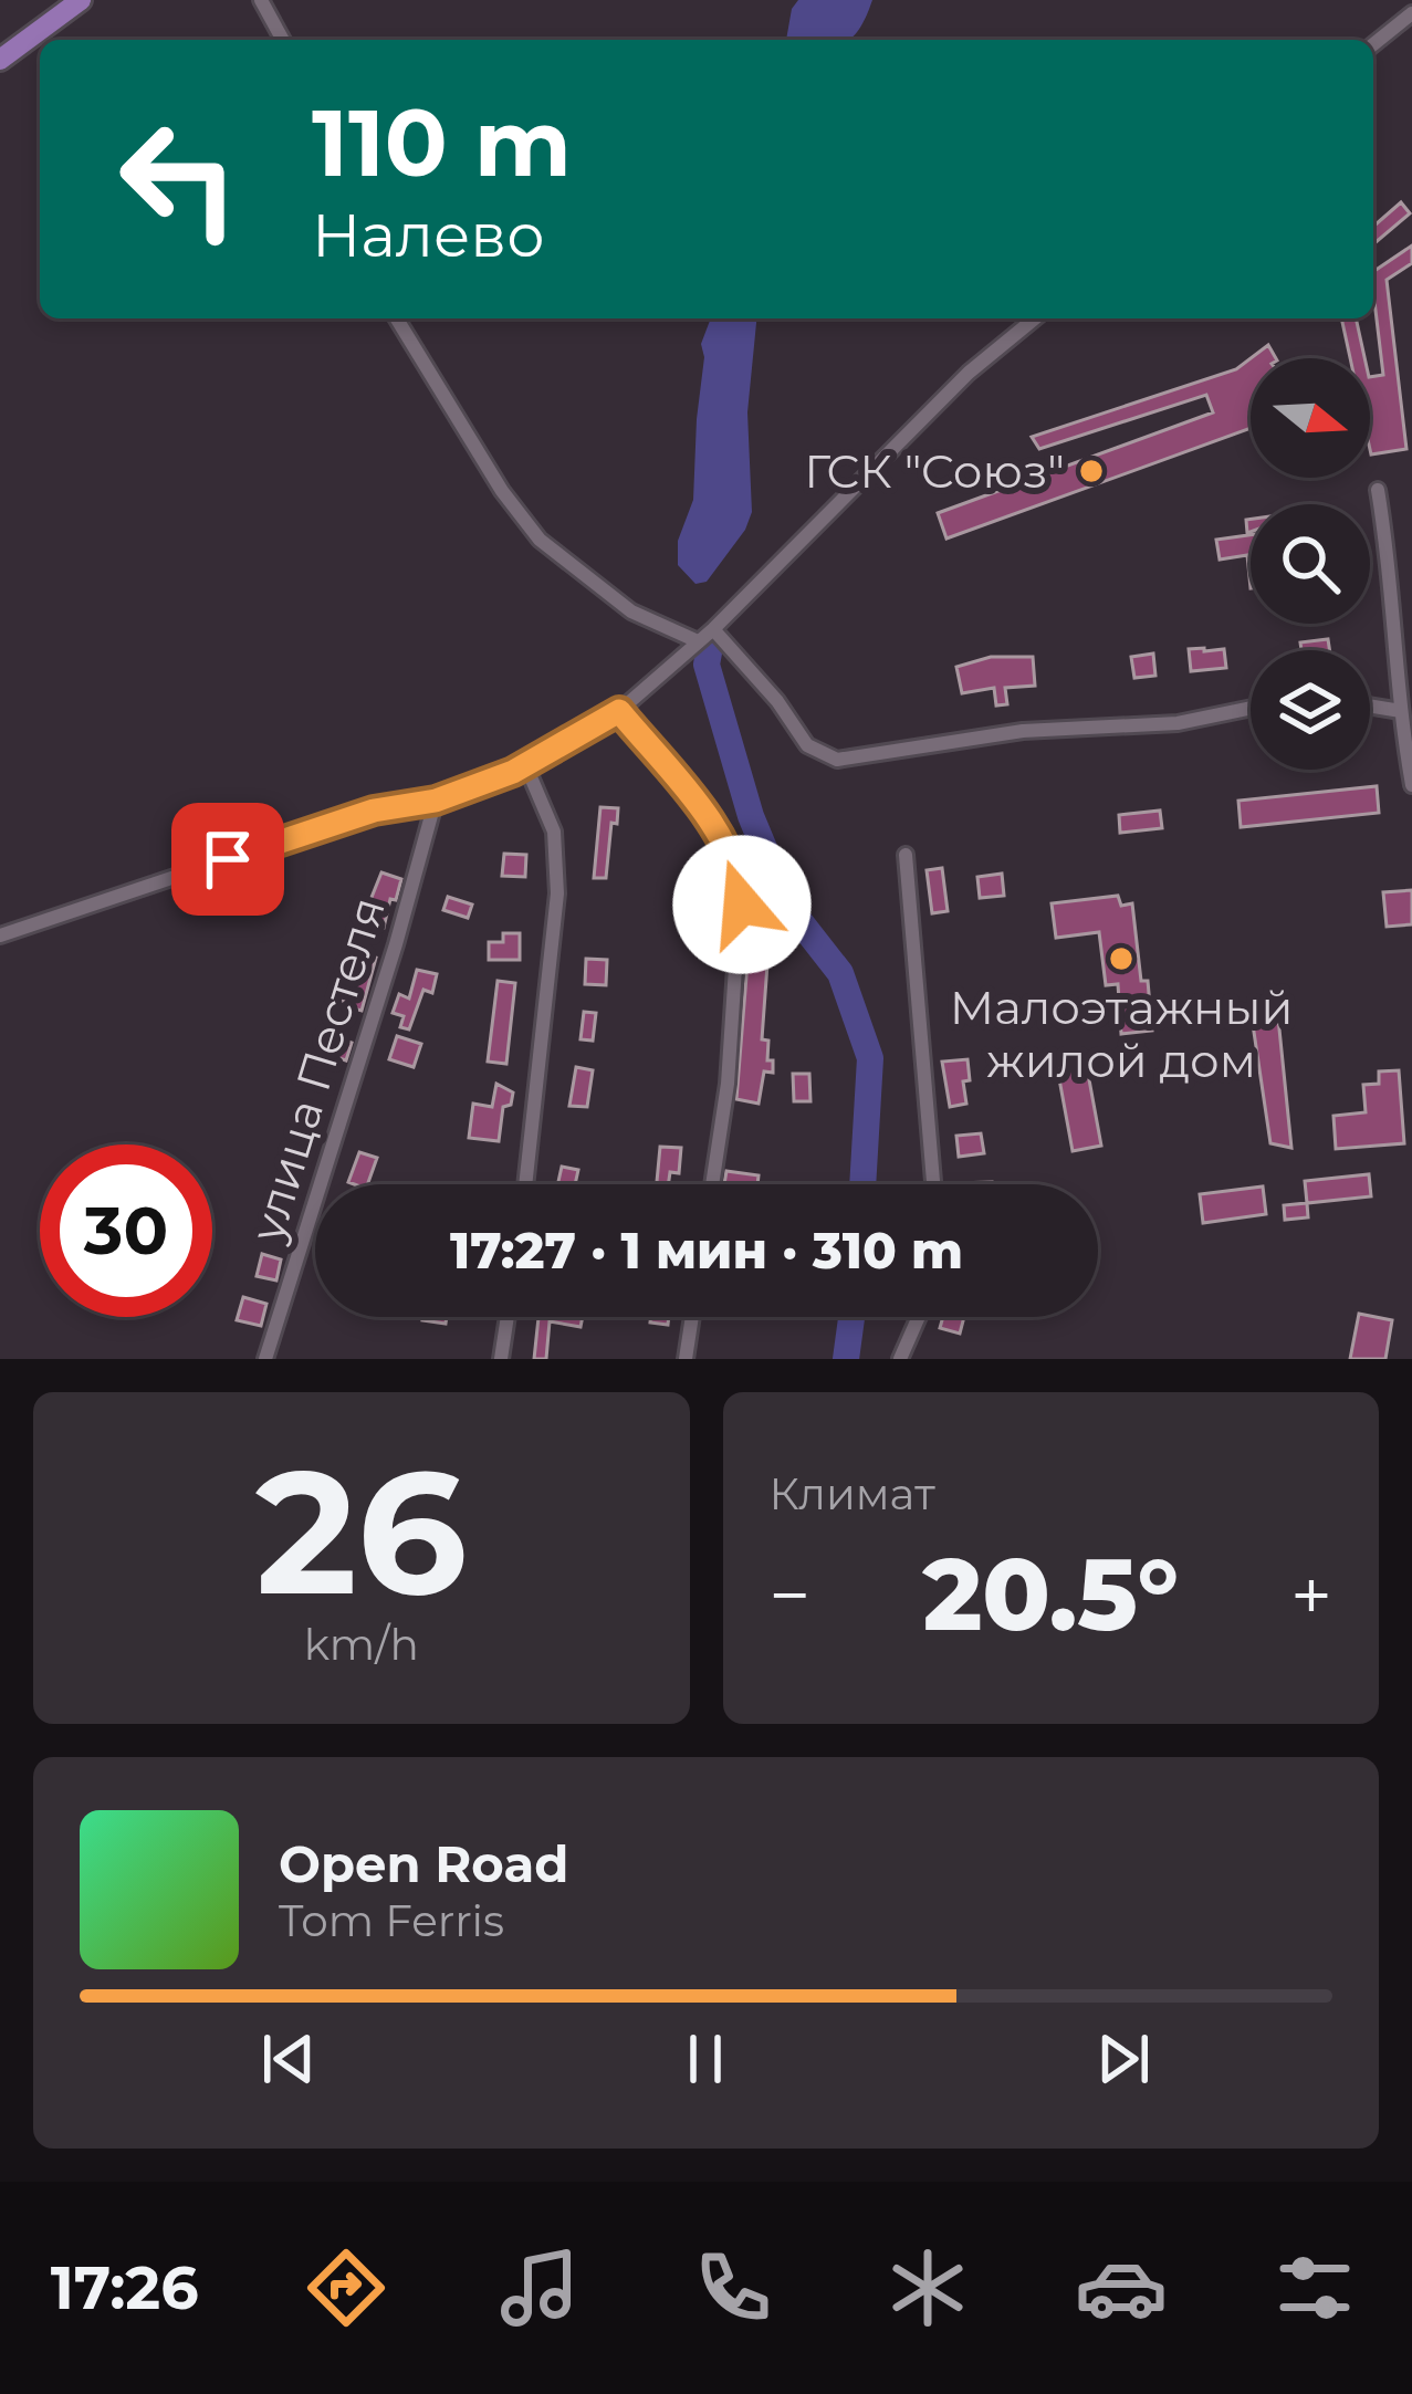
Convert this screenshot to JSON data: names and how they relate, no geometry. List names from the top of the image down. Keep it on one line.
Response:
{"streets":{"street":["улица Пестеля"]},"places":["ГСК \"Союз\"","Малоэтажный жилой дом"],"north":"right","page":{"turn":["110 m","Налево"],"limit":"30","trip":"17:27 · 1 мин · 310 m","tile":[["26","km/h"],"Климат"],"heat":["−","20.5°","+"],"song":["Open Road","Tom Ferris"],"tabs":"17:26"}}
